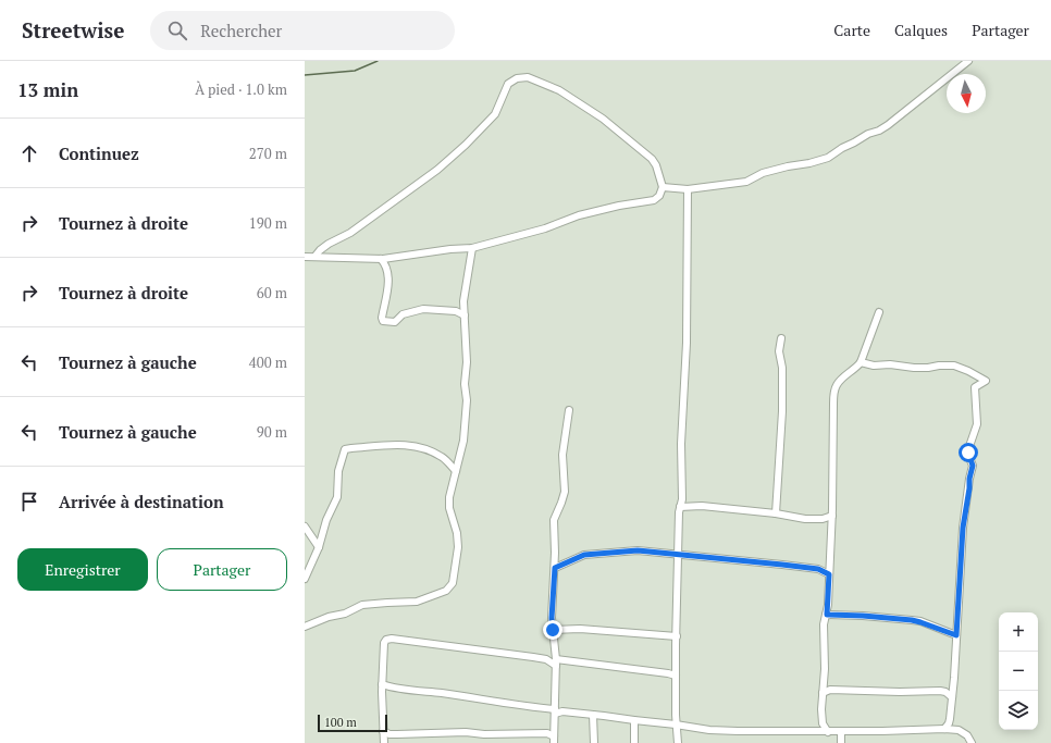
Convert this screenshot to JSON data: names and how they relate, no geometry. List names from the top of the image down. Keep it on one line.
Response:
{"scale_bar":"100 m","north":"bottom","page":{"header":"Streetwise","search":"Rechercher","nav":["Carte","Calques","Partager"],"heading":["13 min","À pied · 1.0 km"],"list":[["Continuez","270 m"],["Tournez à droite","190 m"],["Tournez à droite","60 m"],["Tournez à gauche","400 m"],["Tournez à gauche","90 m"],"Arrivée à destination"],"buttons":["Enregistrer","Partager"],"map_buttons":["+","−"],"scale":"100 m"}}
